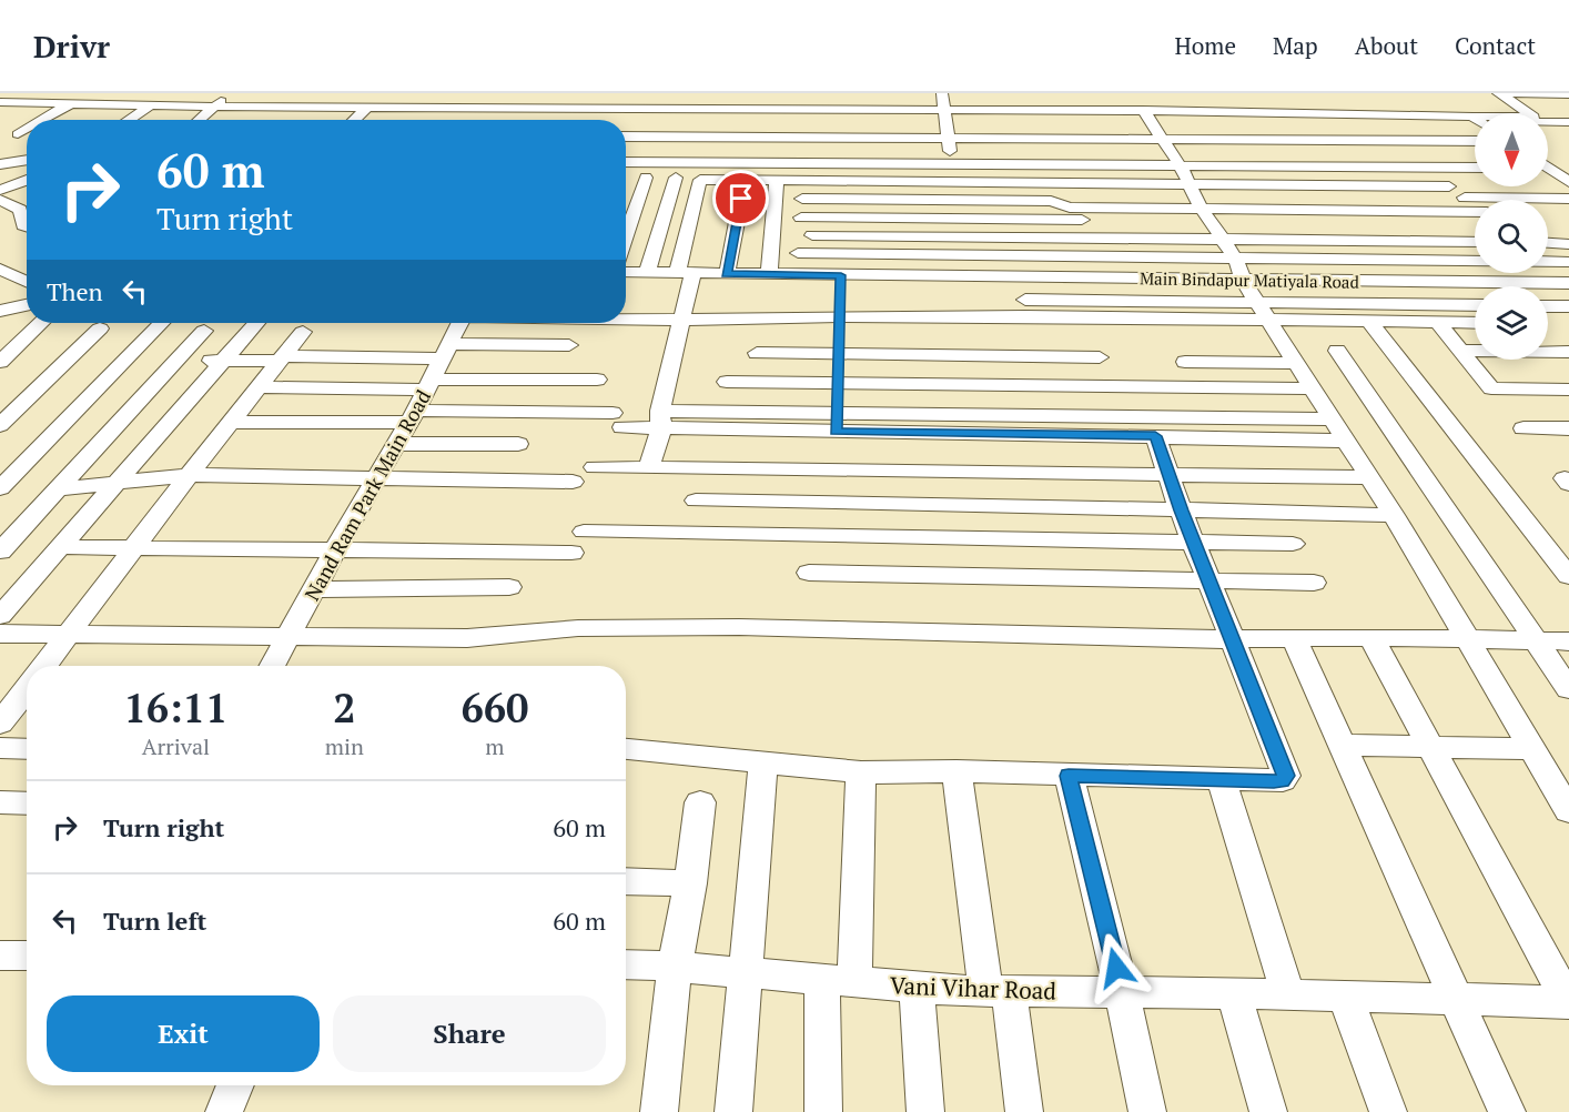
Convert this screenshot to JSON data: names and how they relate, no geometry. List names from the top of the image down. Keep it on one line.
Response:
{"streets":{"street":["Main Bindapur Matiyala Road","Nand Ram Park Main Road","Vani Vihar Road"]},"north":"bottom","page":{"header":"Drivr","nav":["Home","Map","About","Contact"],"turn":["60 m","Turn right"],"then":"Then","eta":["16:11","Arrival","2","min","660","m"],"list":[{"name":"Turn right","value":"60 m"},{"name":"Turn left","value":"60 m"}],"buttons":["Exit","Share"]}}
